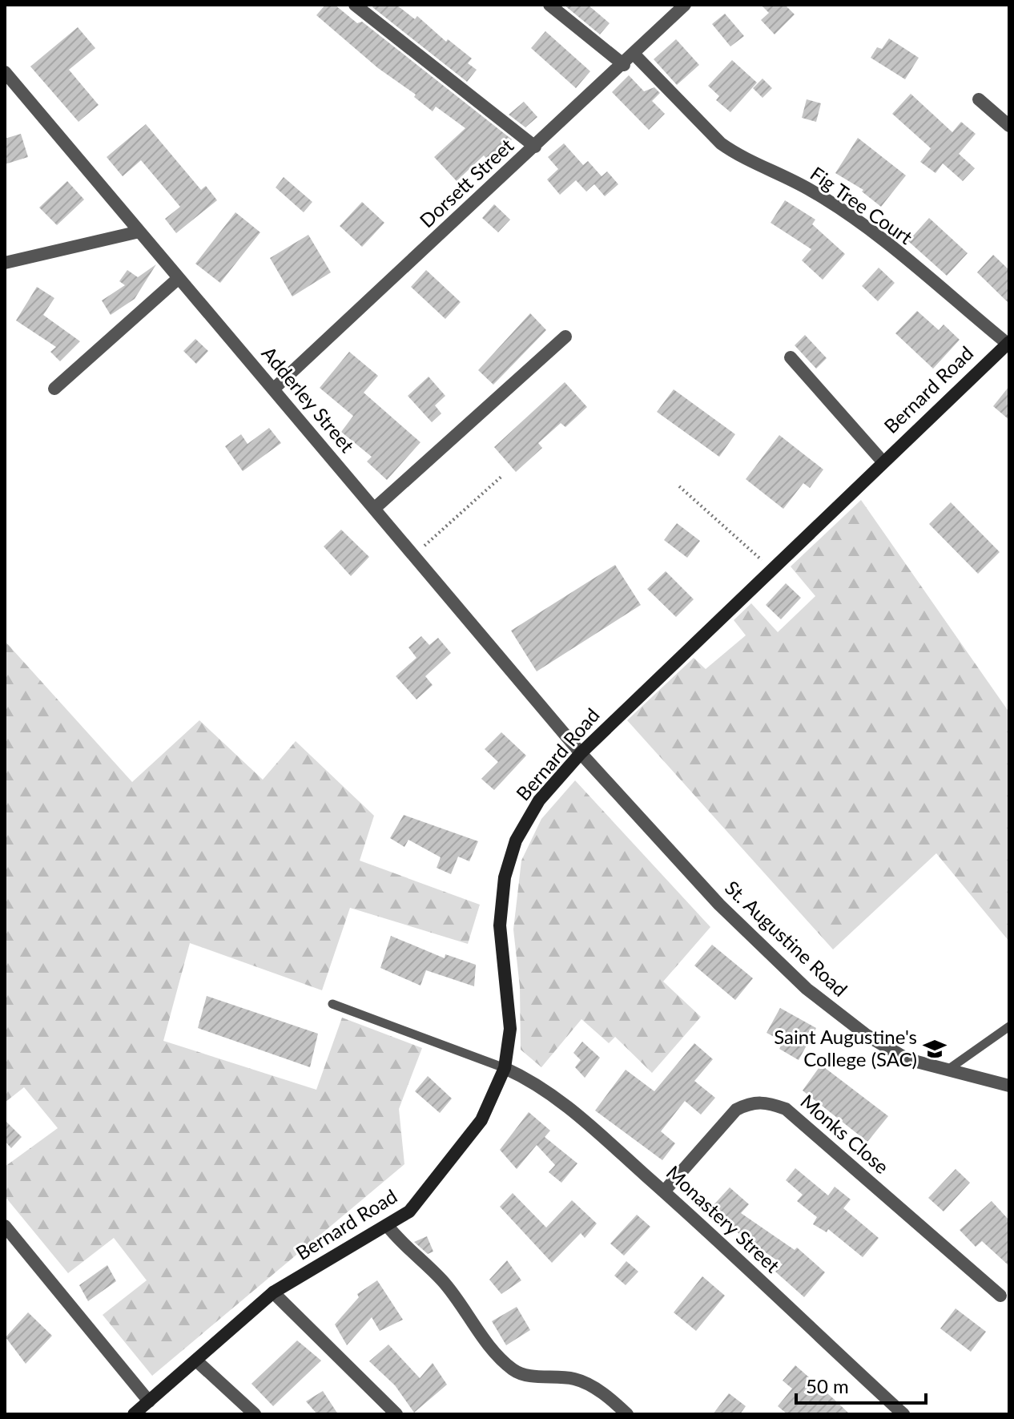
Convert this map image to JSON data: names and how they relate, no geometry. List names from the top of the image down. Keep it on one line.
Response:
{"streets":{"main road":["Bernard Road"],"street":["Dorsett Street","Fig Tree Court","Adderley Street","St. Augustine Road","Monks Close","Monastery Street"]},"crossings":[["Dorsett Street","Fig Tree Court"],["Dorsett Street","Adderley Street"],["Fig Tree Court","Bernard Road"],["Bernard Road","Adderley Street"],["Bernard Road","St. Augustine Road"],["Bernard Road","Monastery Street"],["Adderley Street","St. Augustine Road"],["Monks Close","Monastery Street"]],"places":{"school or university":["Saint Augustine's College (SAC)"]},"scale_bar":"50 m"}
